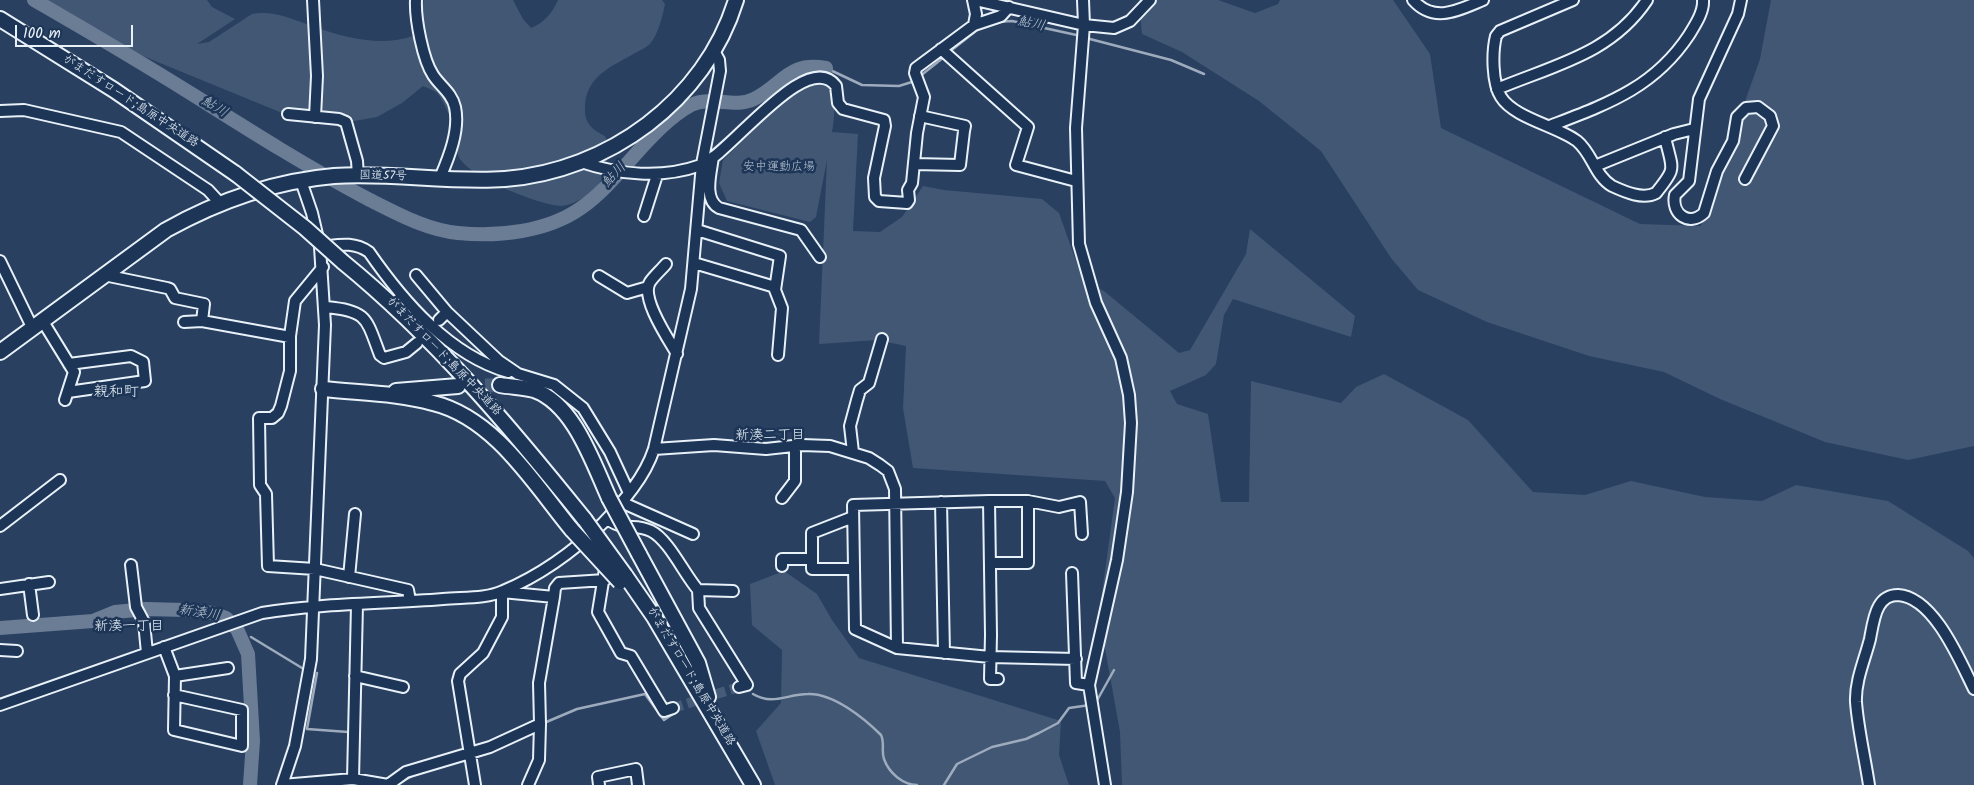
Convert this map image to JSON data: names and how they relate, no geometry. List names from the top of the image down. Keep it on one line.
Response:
{"streets":{"highway":["がまだすロード;島原中央道路","国道57号"]},"districts":["親和町","新湊二丁目","新湊一丁目"],"water":["鮎川","新湊川"],"parks":["安中運動広場"],"scale_bar":"100 m"}
